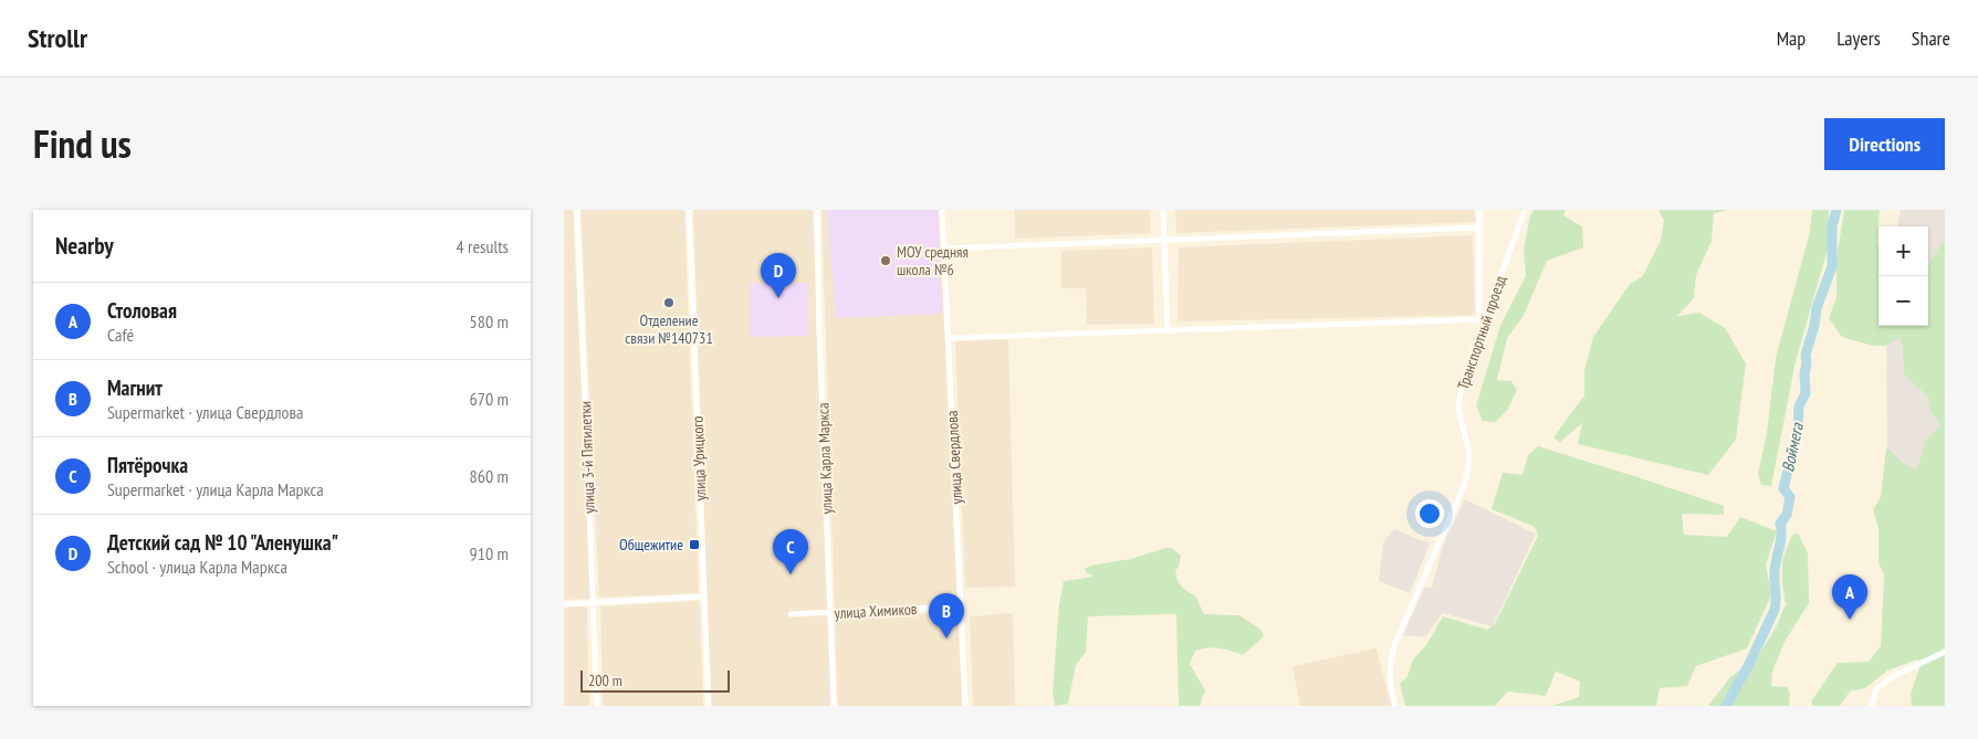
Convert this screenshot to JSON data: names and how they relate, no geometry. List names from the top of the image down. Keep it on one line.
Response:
{"streets":{"street":["Транспортный проезд","улица 3-й Пятилетки","улица Свердлова","улица Урицкого","улица Карла Маркса","улица Химиков"]},"crossings":[["улица Свердлова","улица Химиков"],["улица Карла Маркса","улица Химиков"]],"water":["Воймега"],"places":{"other":["МОУ средняя школа №6","Отделение связи №140731"],"transit":["Общежитие"]},"scale_bar":"200 m","page":{"header":"Strollr","nav":["Map","Layers","Share"],"title":"Find us","buttons":"Directions","heading":["Nearby","4 results"],"map_buttons":["+","−"],"pins":["D","C","A","B"],"list":[{"mark":"A","name":"Столовая","note":"Café","value":"580 m"},{"mark":"B","name":"Магнит","note":"Supermarket · улица Свердлова","value":"670 m"},{"mark":"C","name":"Пятёрочка","note":"Supermarket · улица Карла Маркса","value":"860 m"},{"mark":"D","name":"Детский сад № 10 \"Аленушка\"","note":"School · улица Карла Маркса","value":"910 m"}],"scale":"200 m"}}
